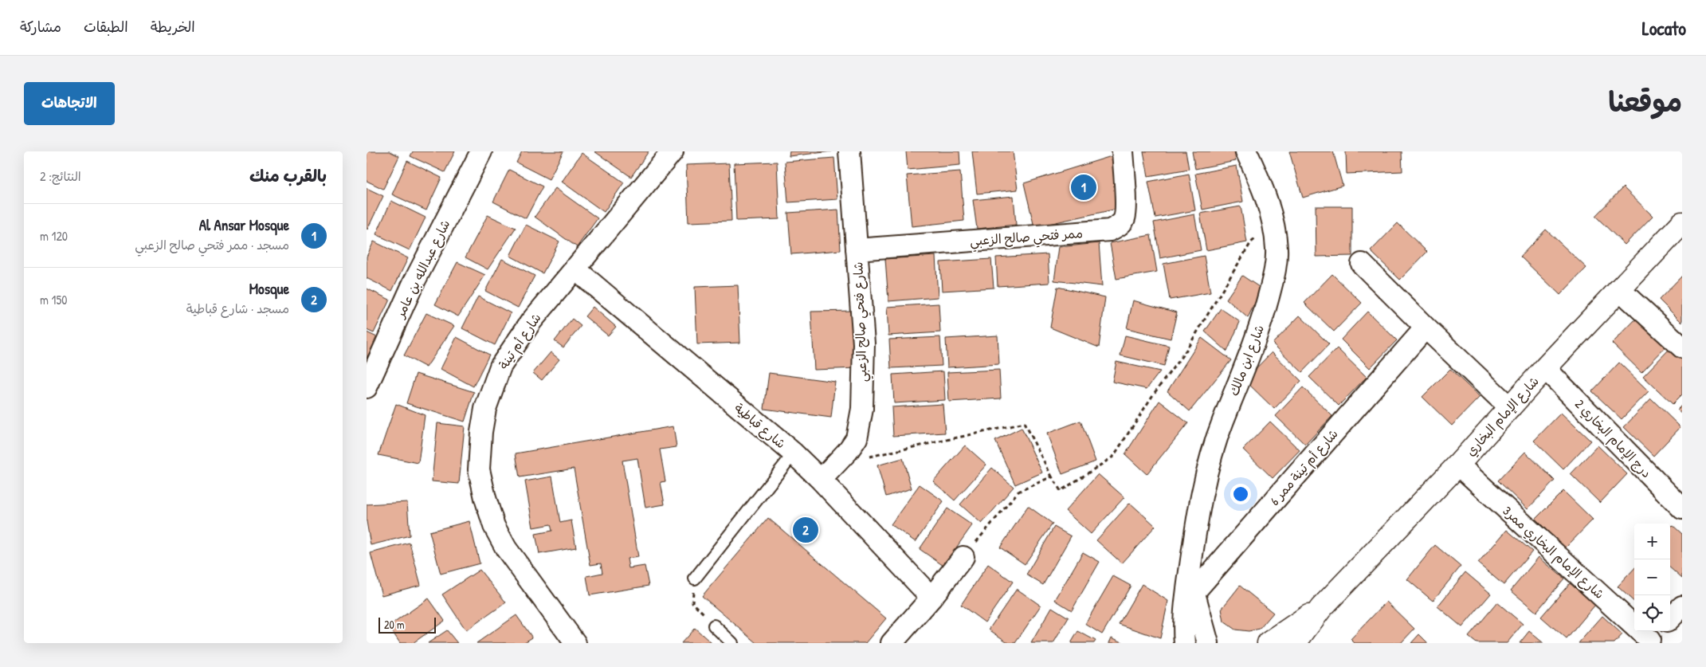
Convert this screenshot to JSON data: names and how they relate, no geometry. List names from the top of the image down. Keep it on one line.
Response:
{"streets":{"street":["ممر فتحي صالح الزعبي","شارع عبدالله بن عامر","شارع فتحي صالح الزعبي","شارع أم تينة","شارع ابن مالك","شارع الإمام البخاري","شارع قباطية","درج الإمام البخاري 2","شارع أم تينة ممر 6","شارع الإمام البخاري ممر3"]},"crossings":[["ممر فتحي صالح الزعبي","شارع فتحي صالح الزعبي"],["شارع فتحي صالح الزعبي","شارع قباطية"],["شارع أم تينة","شارع قباطية"],["شارع ابن مالك","شارع أم تينة ممر 6"],["شارع الإمام البخاري","درج الإمام البخاري 2"],["شارع الإمام البخاري","شارع الإمام البخاري ممر3"]],"scale_bar":"20 m","page":{"header":"Locato","nav":["الخريطة","الطبقات","مشاركة"],"title":"موقعنا","buttons":"الاتجاهات","heading":["بالقرب منك","النتائج: 2"],"pins":["1","2"],"list":[{"mark":"1","name":"Al Ansar Mosque","note":"مسجد · ممر فتحي صالح الزعبي","value":"120 m"},{"mark":"2","name":"Mosque","note":"مسجد · شارع قباطية","value":"150 m"}],"map_buttons":["+","−"],"scale":"20 m"}}
